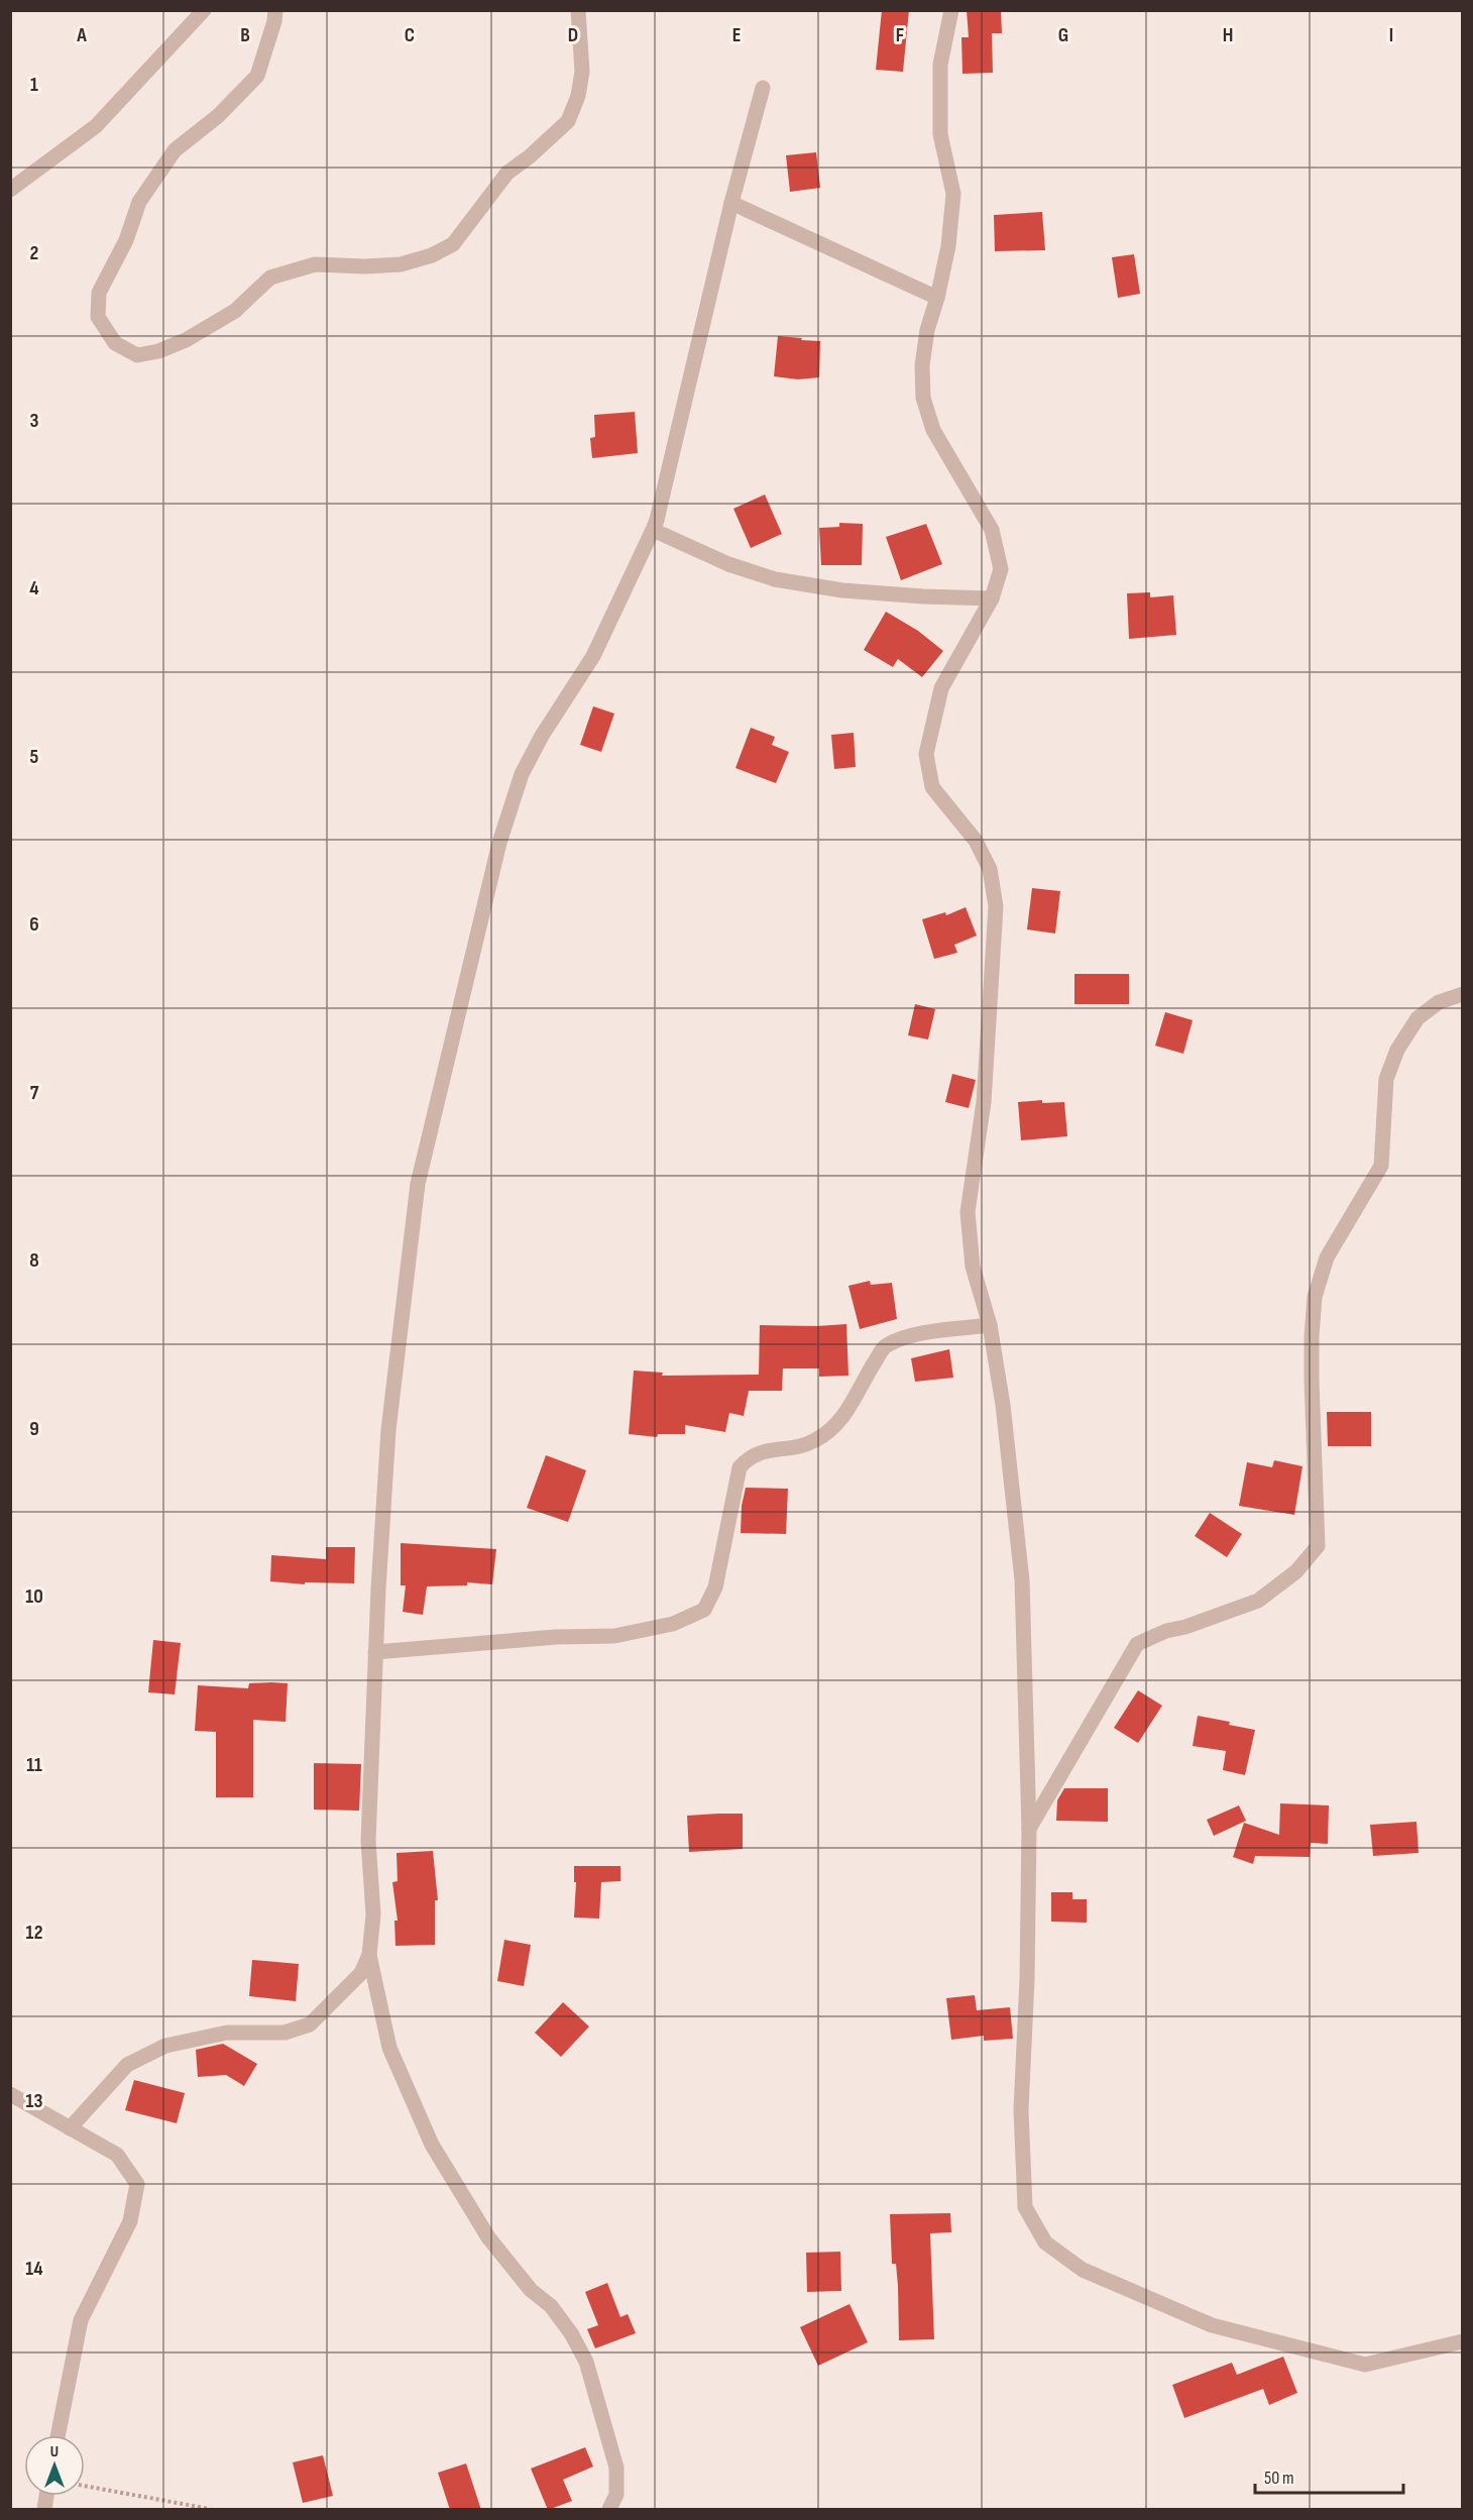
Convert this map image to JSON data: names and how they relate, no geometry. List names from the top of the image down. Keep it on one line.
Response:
{"scale_bar":"50 m","north":"top","grid":{"columns":["A","B","C","D","E","F","G","H","I"],"rows":["1","2","3","4","5","6","7","8","9","10","11","12","13","14"]}}
